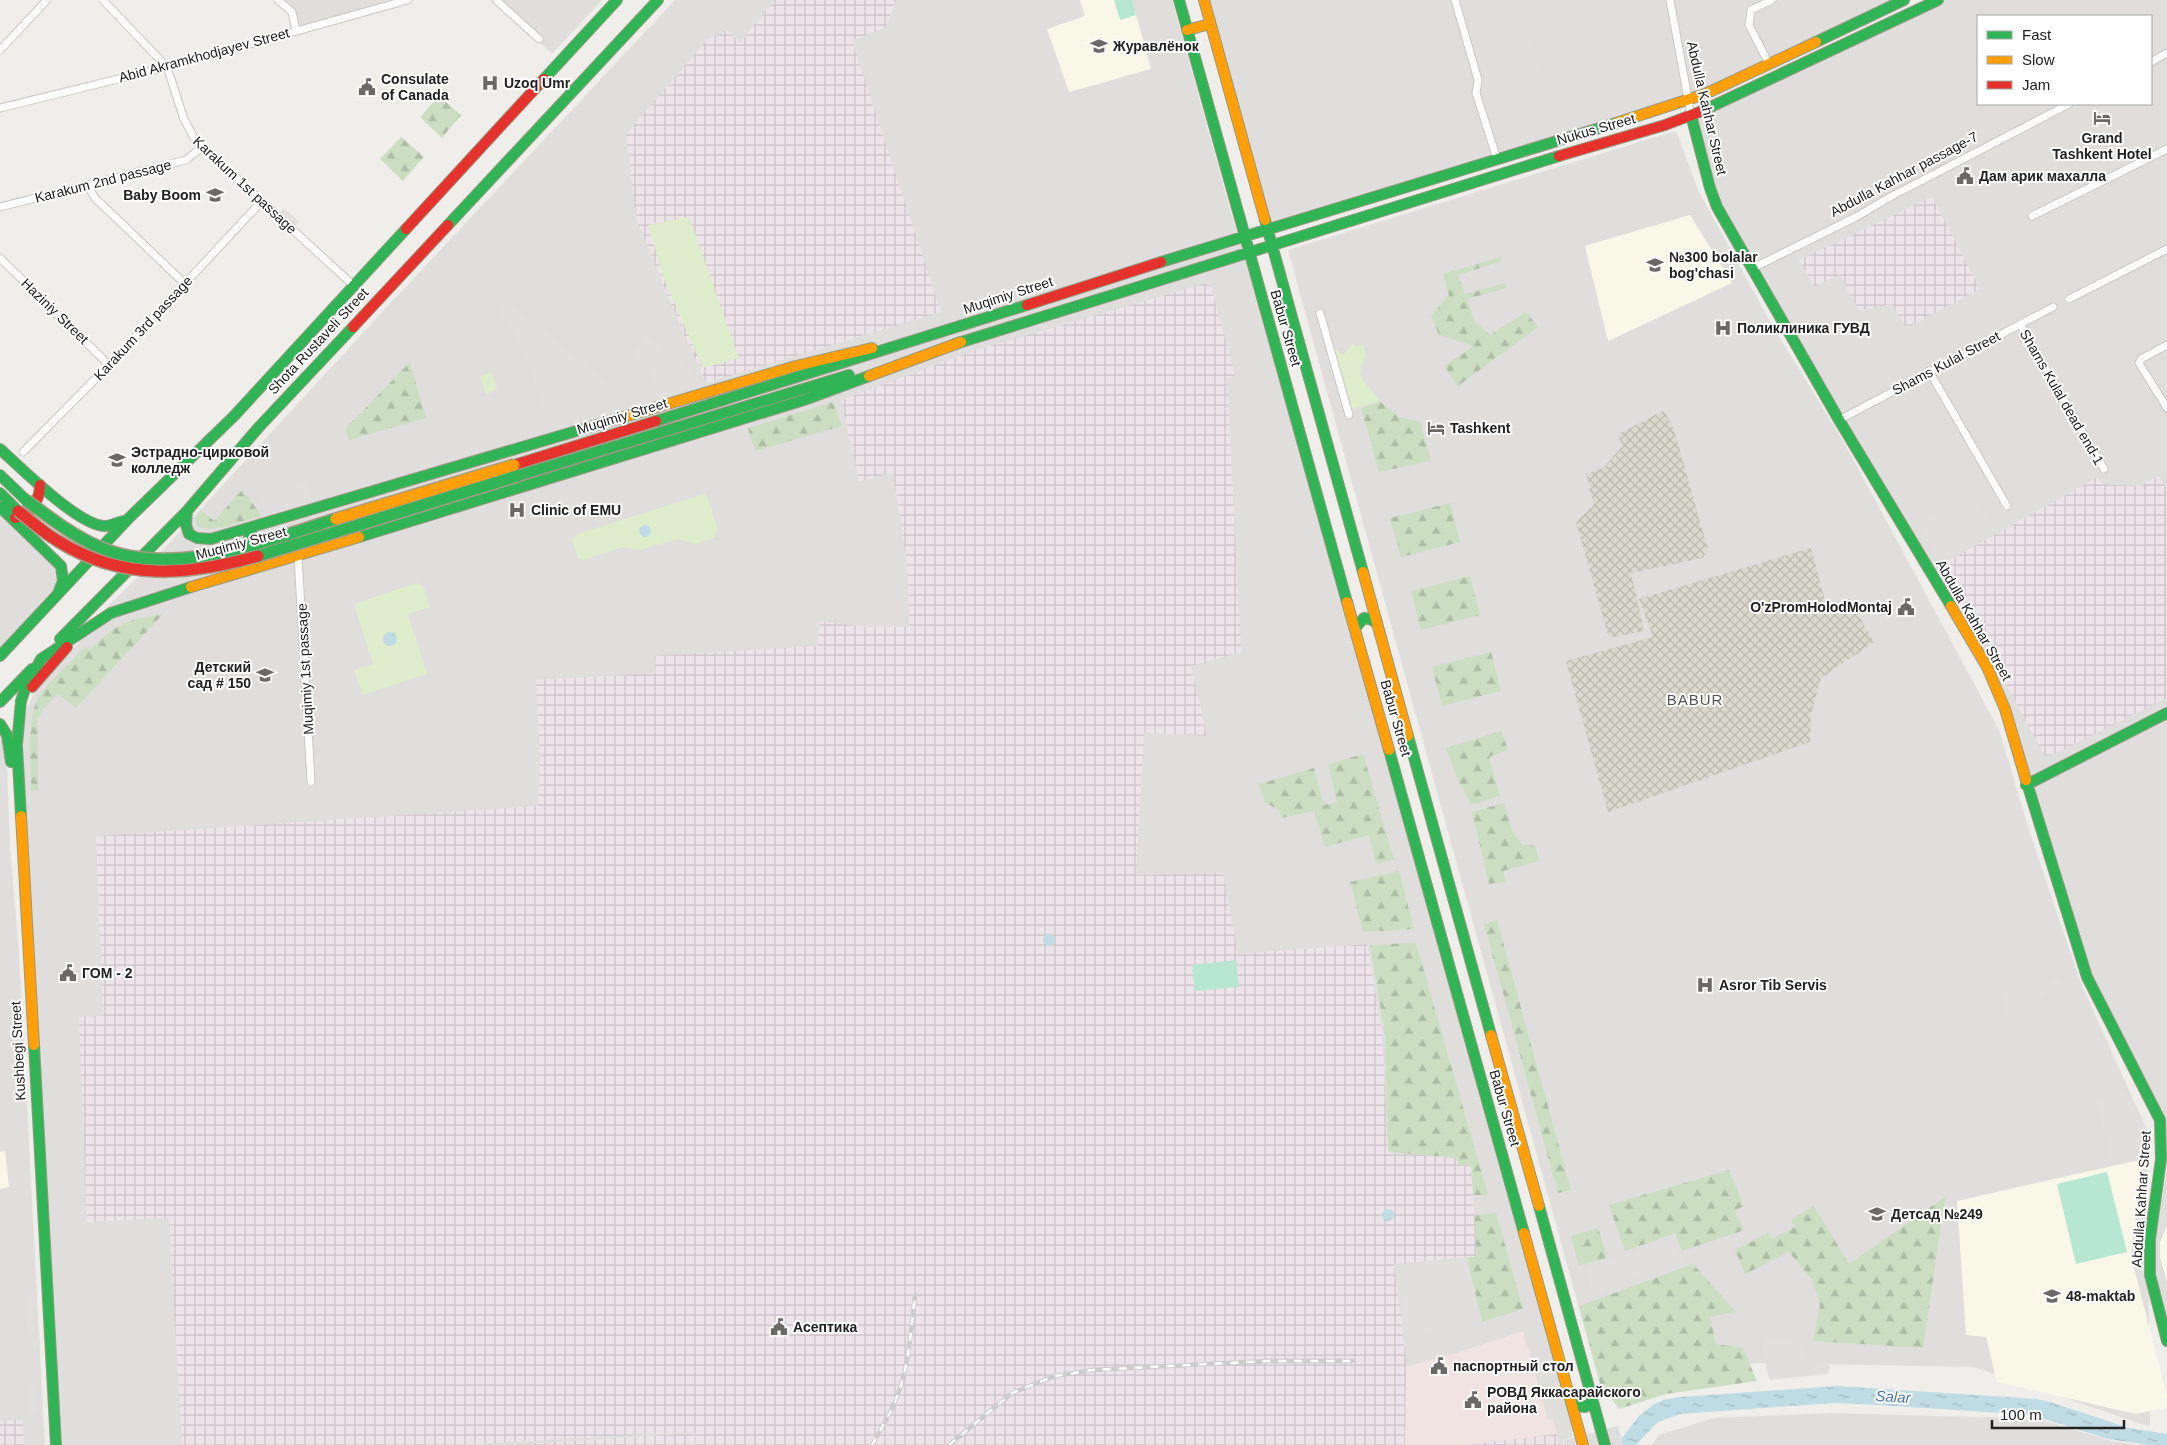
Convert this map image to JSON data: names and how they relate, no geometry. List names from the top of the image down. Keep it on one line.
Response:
{"streets":{"main road":["Abdulla Kahhar Street","Nukus Street","Muqimiy Street","Babur Street","Shota Rustaveli Street","Kushbegi Street"],"street":["Abid Akramkhodjayev Street","Abdulla Kahhar passage-7","Karakum 2nd passage","Karakum 1st passage","Haziniy Street","Karakum 3rd passage","Shams Kulal Street","Shams Kulal dead end-1","Muqimiy 1st passage"]},"crossings":[["Abid Akramkhodjayev Street","Karakum 1st passage"],["Abdulla Kahhar Street","Nukus Street"],["Abdulla Kahhar Street","Abdulla Kahhar passage-7"],["Abdulla Kahhar Street","Shams Kulal Street"],["Nukus Street","Muqimiy Street"],["Nukus Street","Babur Street"],["Karakum 2nd passage","Karakum 1st passage"],["Karakum 1st passage","Karakum 3rd passage"],["Karakum 1st passage","Shota Rustaveli Street"],["Muqimiy Street","Babur Street"],["Haziniy Street","Karakum 3rd passage"],["Shota Rustaveli Street","Kushbegi Street"],["Shams Kulal Street","Shams Kulal dead end-1"]],"districts":["BABUR"],"water":["Salar"],"places":{"school or university":["Журавлёнок","Baby Boom","№300 bolalar bog'chasi","Эстрадно-цирковой колледж","Детский сад # 150","Детсад №249","48-maktab"],"hospital":["Uzoq Umr","Поликлиника ГУВД","Clinic of EMU","Asror Tib Servis"],"public building":["Consulate of Canada","Дам арик махалла","O'zPromHolodMontaj","ГОМ - 2","Асептика","паспортный стол","РОВД Яккасарайского района"],"hotel":["Grand Tashkent Hotel","Tashkent"]},"legend":["Fast","Slow","Jam"],"scale_bar":"100 m"}
